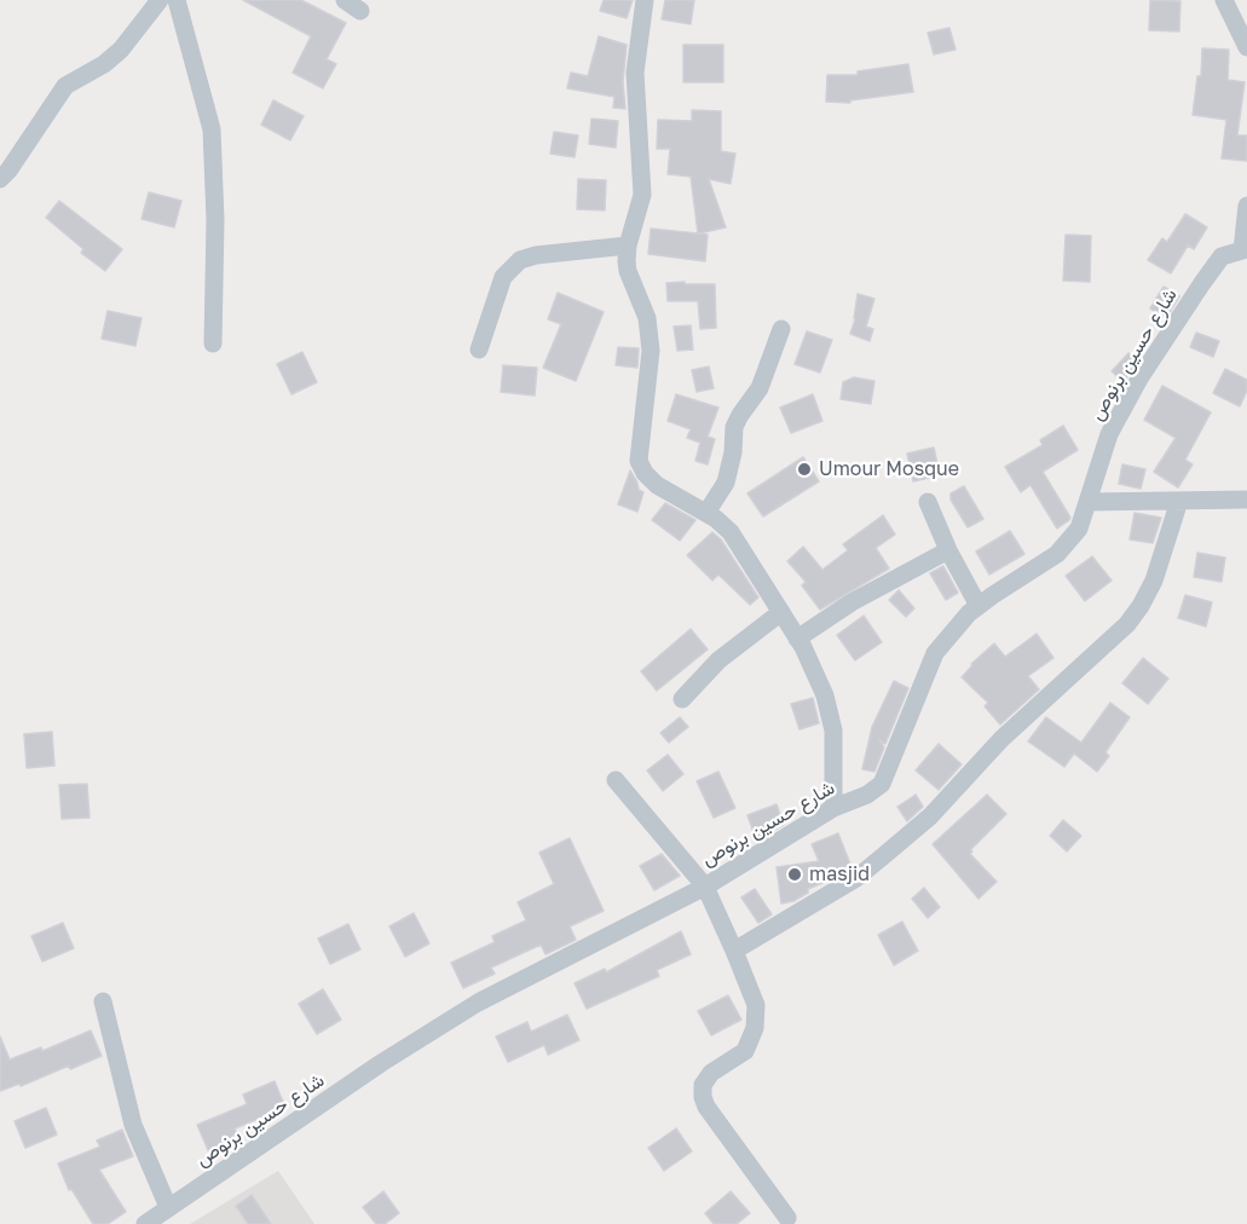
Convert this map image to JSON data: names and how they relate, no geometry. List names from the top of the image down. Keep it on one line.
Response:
{"streets":{"street":["شارع حسين برنوص"]},"places":["Umour Mosque","masjid"]}
